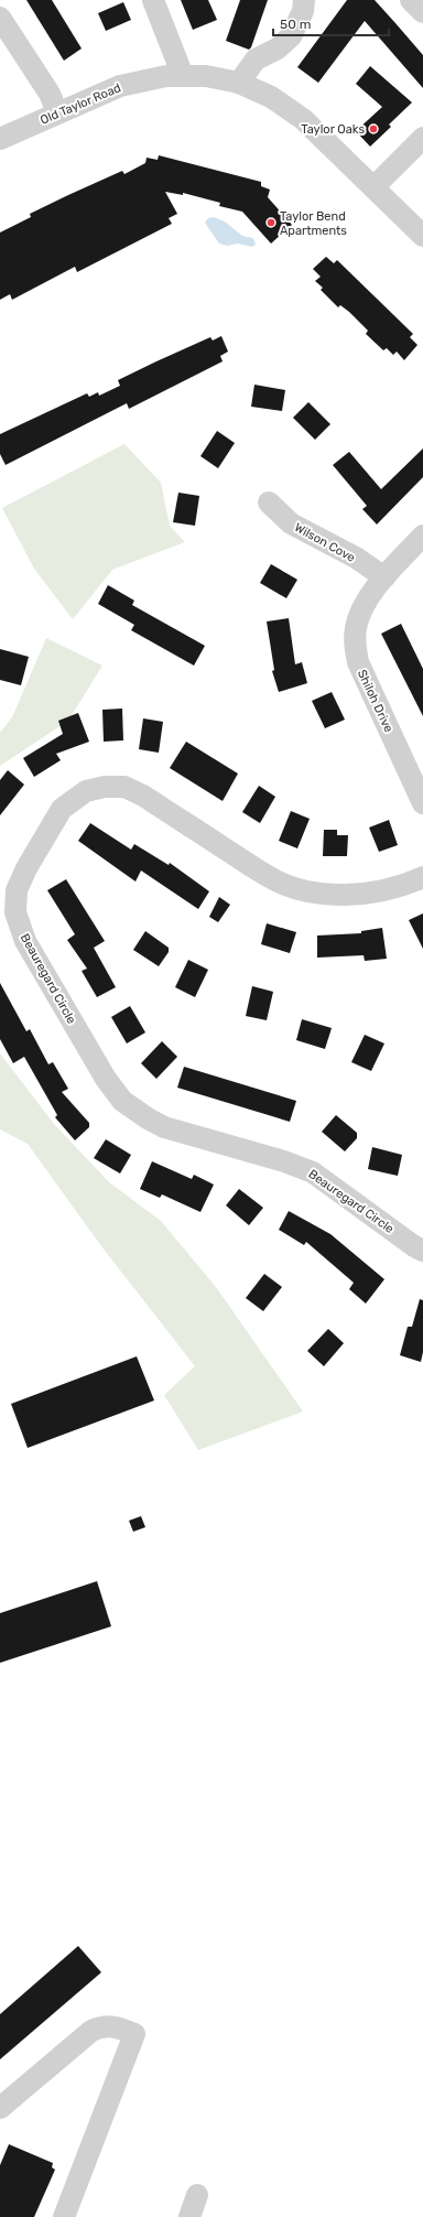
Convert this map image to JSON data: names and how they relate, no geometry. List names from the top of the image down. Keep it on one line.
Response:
{"streets":{"street":["Old Taylor Road","Wilson Cove","Shiloh Drive","Beauregard Circle"]},"crossings":[["Wilson Cove","Shiloh Drive"]],"places":["Taylor Oaks","Taylor Bend Apartments"],"scale_bar":"50 m"}
